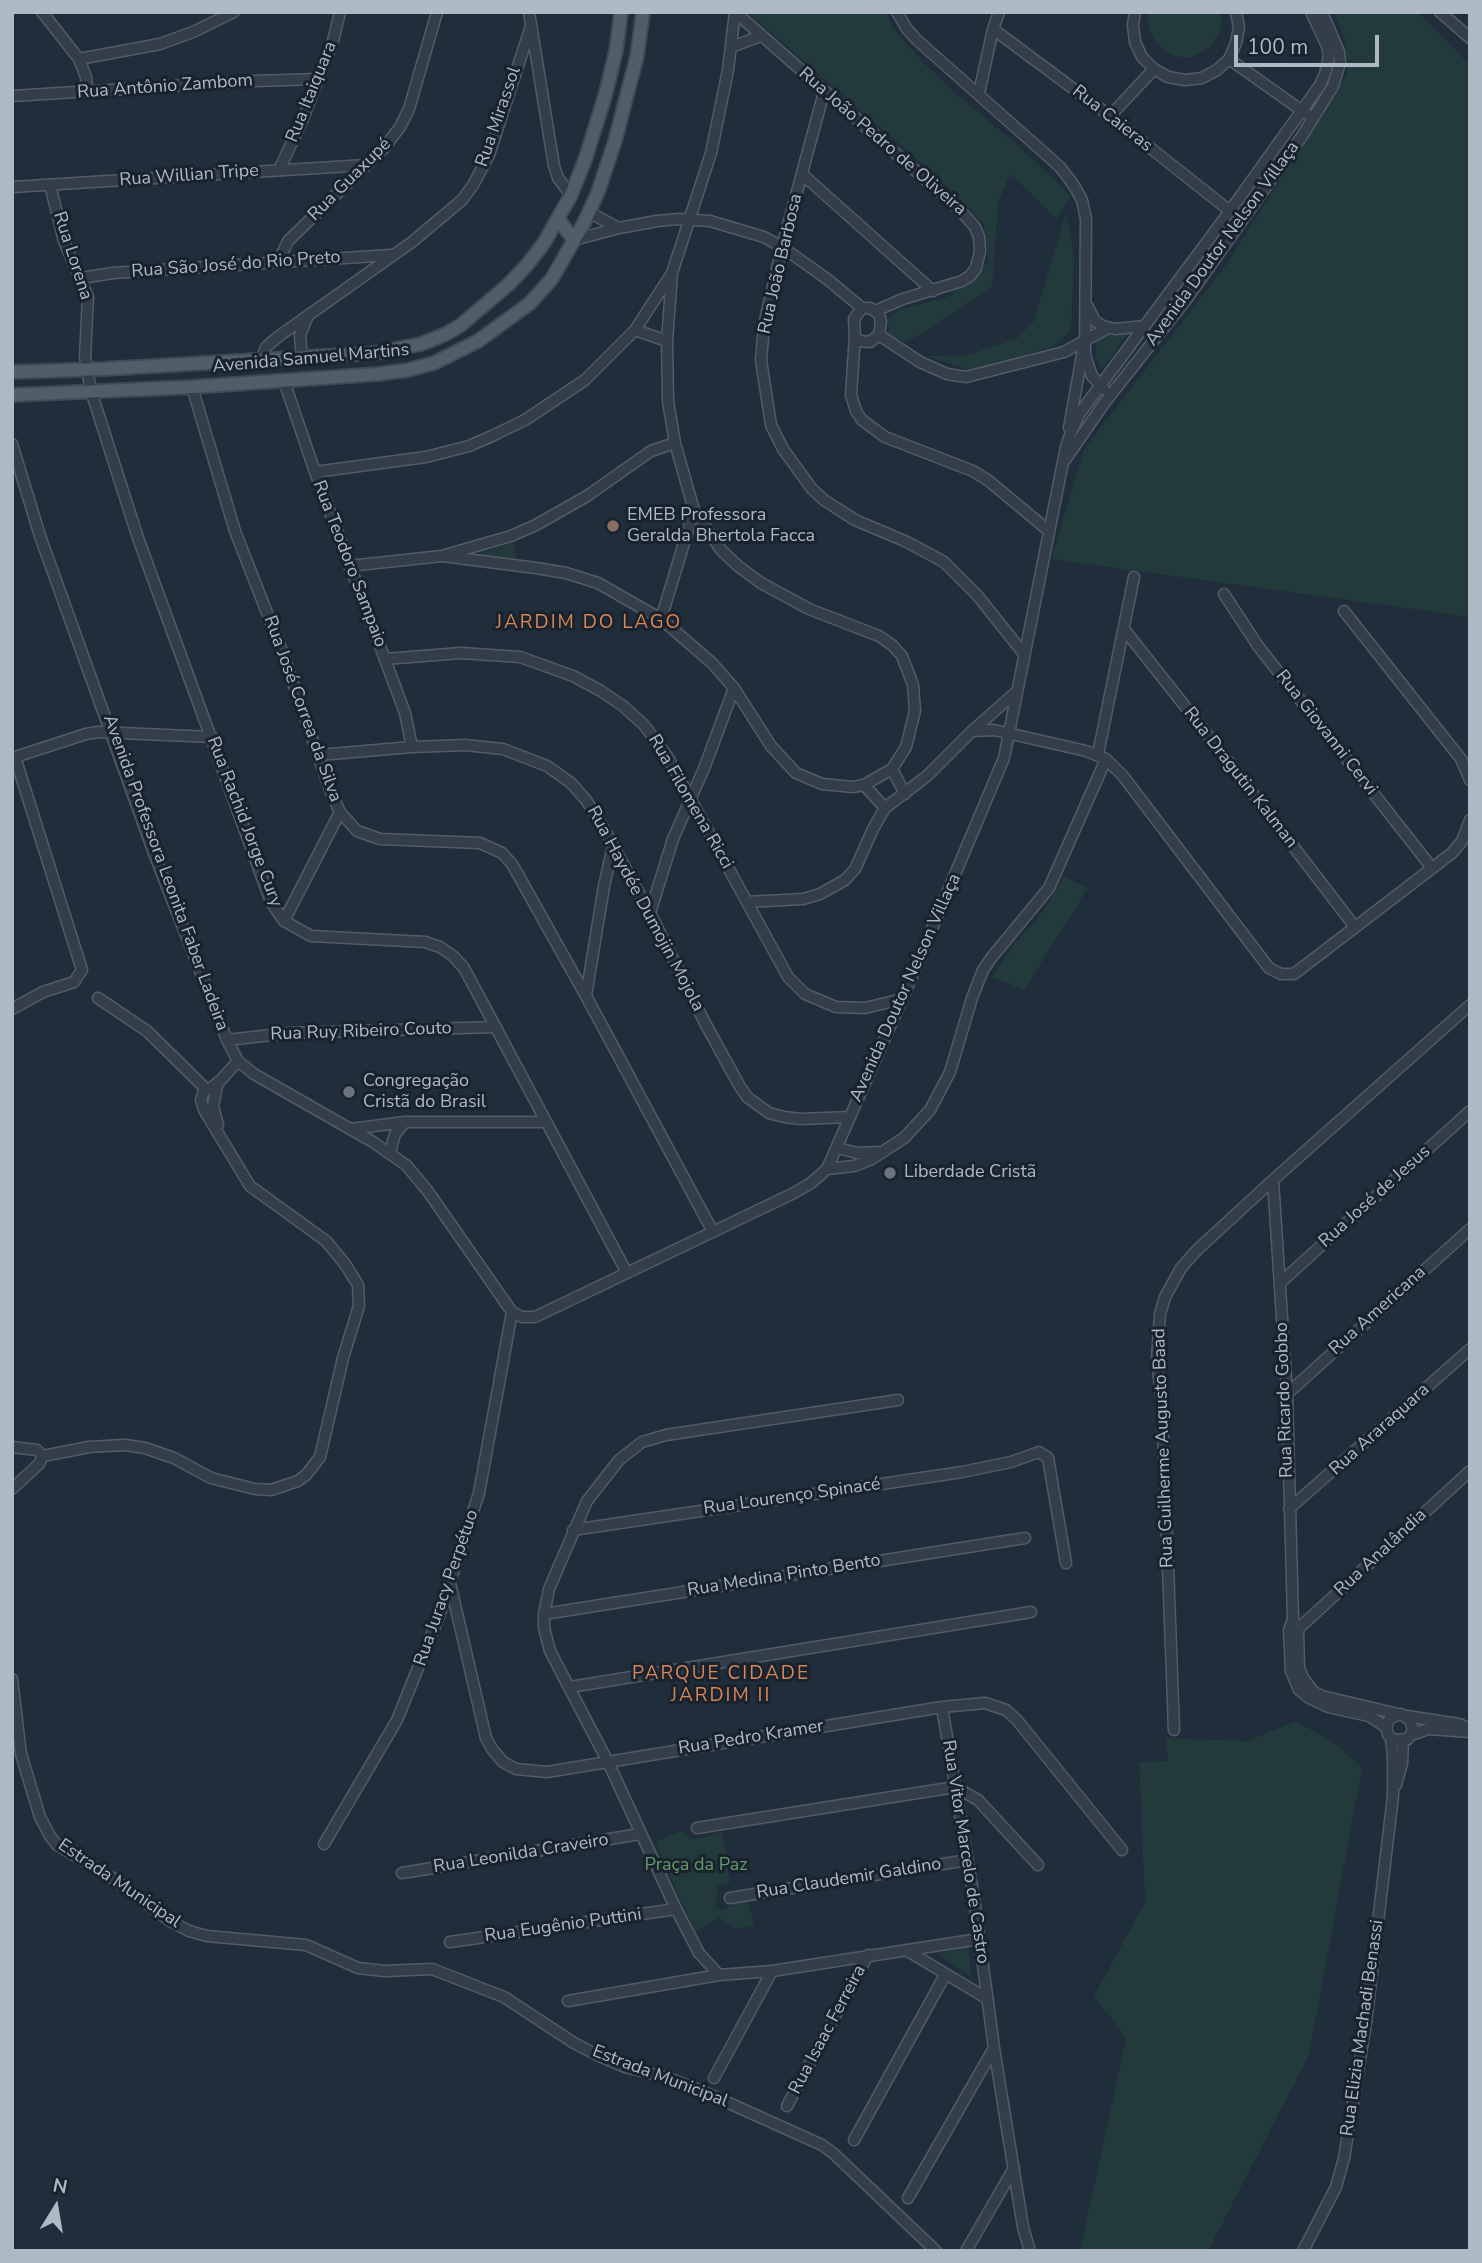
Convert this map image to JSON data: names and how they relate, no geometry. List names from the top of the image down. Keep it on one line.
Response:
{"streets":{"main road":["Avenida Samuel Martins"],"street":["Rua Antônio Zambom","Rua Itaiquara","Rua Mirassol","Rua Caieras","Rua João Pedro de Oliveira","Rua Willian Tripe","Rua Guaxupé","Avenida Doutor Nelson Villaça","Rua Lorena","Rua João Barbosa","Rua São José do Rio Preto","Rua Teodoro Sampaio","Rua José Correa da Silva","Rua Giovanni Cervi","Rua Dragutin Kalman","Rua Filomena Ricci","Rua Rachid Jorge Cury","Avenida Professora Leonita Faber Ladeira","Rua Haydée Dumojin Mojola","Rua Ruy Ribeiro Couto","Rua José de Jesus","Rua Americana","Rua Ricardo Gobbo","Rua Araraquara","Rua Guilherme Augusto Baad","Rua Lourenço Spinacé","Rua Analândia","Rua Medina Pinto Bento","Rua Juracy Perpétuo","Rua Pedro Kramer","Rua Vitor Marcelo de Castro","Rua Leonilda Craveiro","Rua Claudemir Galdino","Estrada Municipal","Rua Eugênio Puttini","Rua Elizia Machadi Benassi","Rua Isaac Ferreira"]},"crossings":[["Rua Antônio Zambom","Rua Itaiquara"],["Rua Itaiquara","Rua Willian Tripe"],["Rua Mirassol","Rua São José do Rio Preto"],["Rua Mirassol","Avenida Samuel Martins"],["Rua Caieras","Avenida Doutor Nelson Villaça"],["Rua João Pedro de Oliveira","Rua João Barbosa"],["Rua Willian Tripe","Rua Guaxupé"],["Rua Willian Tripe","Rua Lorena"],["Rua Guaxupé","Rua São José do Rio Preto"],["Avenida Doutor Nelson Villaça","Rua João Barbosa"],["Avenida Doutor Nelson Villaça","Rua José Correa da Silva"],["Avenida Doutor Nelson Villaça","Rua Filomena Ricci"],["Avenida Doutor Nelson Villaça","Rua Rachid Jorge Cury"],["Avenida Doutor Nelson Villaça","Avenida Professora Leonita Faber Ladeira"],["Avenida Doutor Nelson Villaça","Rua Haydée Dumojin Mojola"],["Avenida Doutor Nelson Villaça","Rua Juracy Perpétuo"],["Rua Lorena","Rua São José do Rio Preto"],["Rua Lorena","Avenida Samuel Martins"],["Rua Lorena","Rua Rachid Jorge Cury"],["Avenida Samuel Martins","Rua Teodoro Sampaio"],["Avenida Samuel Martins","Rua José Correa da Silva"],["Avenida Samuel Martins","Rua Rachid Jorge Cury"],["Rua Teodoro Sampaio","Rua Filomena Ricci"],["Rua Teodoro Sampaio","Rua Haydée Dumojin Mojola"],["Rua José Correa da Silva","Rua Haydée Dumojin Mojola"],["Rua Rachid Jorge Cury","Rua Ruy Ribeiro Couto"],["Avenida Professora Leonita Faber Ladeira","Rua Ruy Ribeiro Couto"],["Avenida Professora Leonita Faber Ladeira","Rua Juracy Perpétuo"],["Rua José de Jesus","Rua Ricardo Gobbo"],["Rua Americana","Rua Ricardo Gobbo"],["Rua Ricardo Gobbo","Rua Araraquara"],["Rua Ricardo Gobbo","Rua Guilherme Augusto Baad"],["Rua Ricardo Gobbo","Rua Analândia"],["Rua Juracy Perpétuo","Rua Pedro Kramer"],["Rua Pedro Kramer","Rua Vitor Marcelo de Castro"],["Rua Vitor Marcelo de Castro","Rua Claudemir Galdino"]],"districts":["JARDIM DO LAGO","PARQUE CIDADE JARDIM II"],"parks":["Praça da Paz"],"places":["EMEB Professora Geralda Bhertola Facca","Congregação Cristã do Brasil","Liberdade Cristã"],"scale_bar":"100 m","north":"top"}
